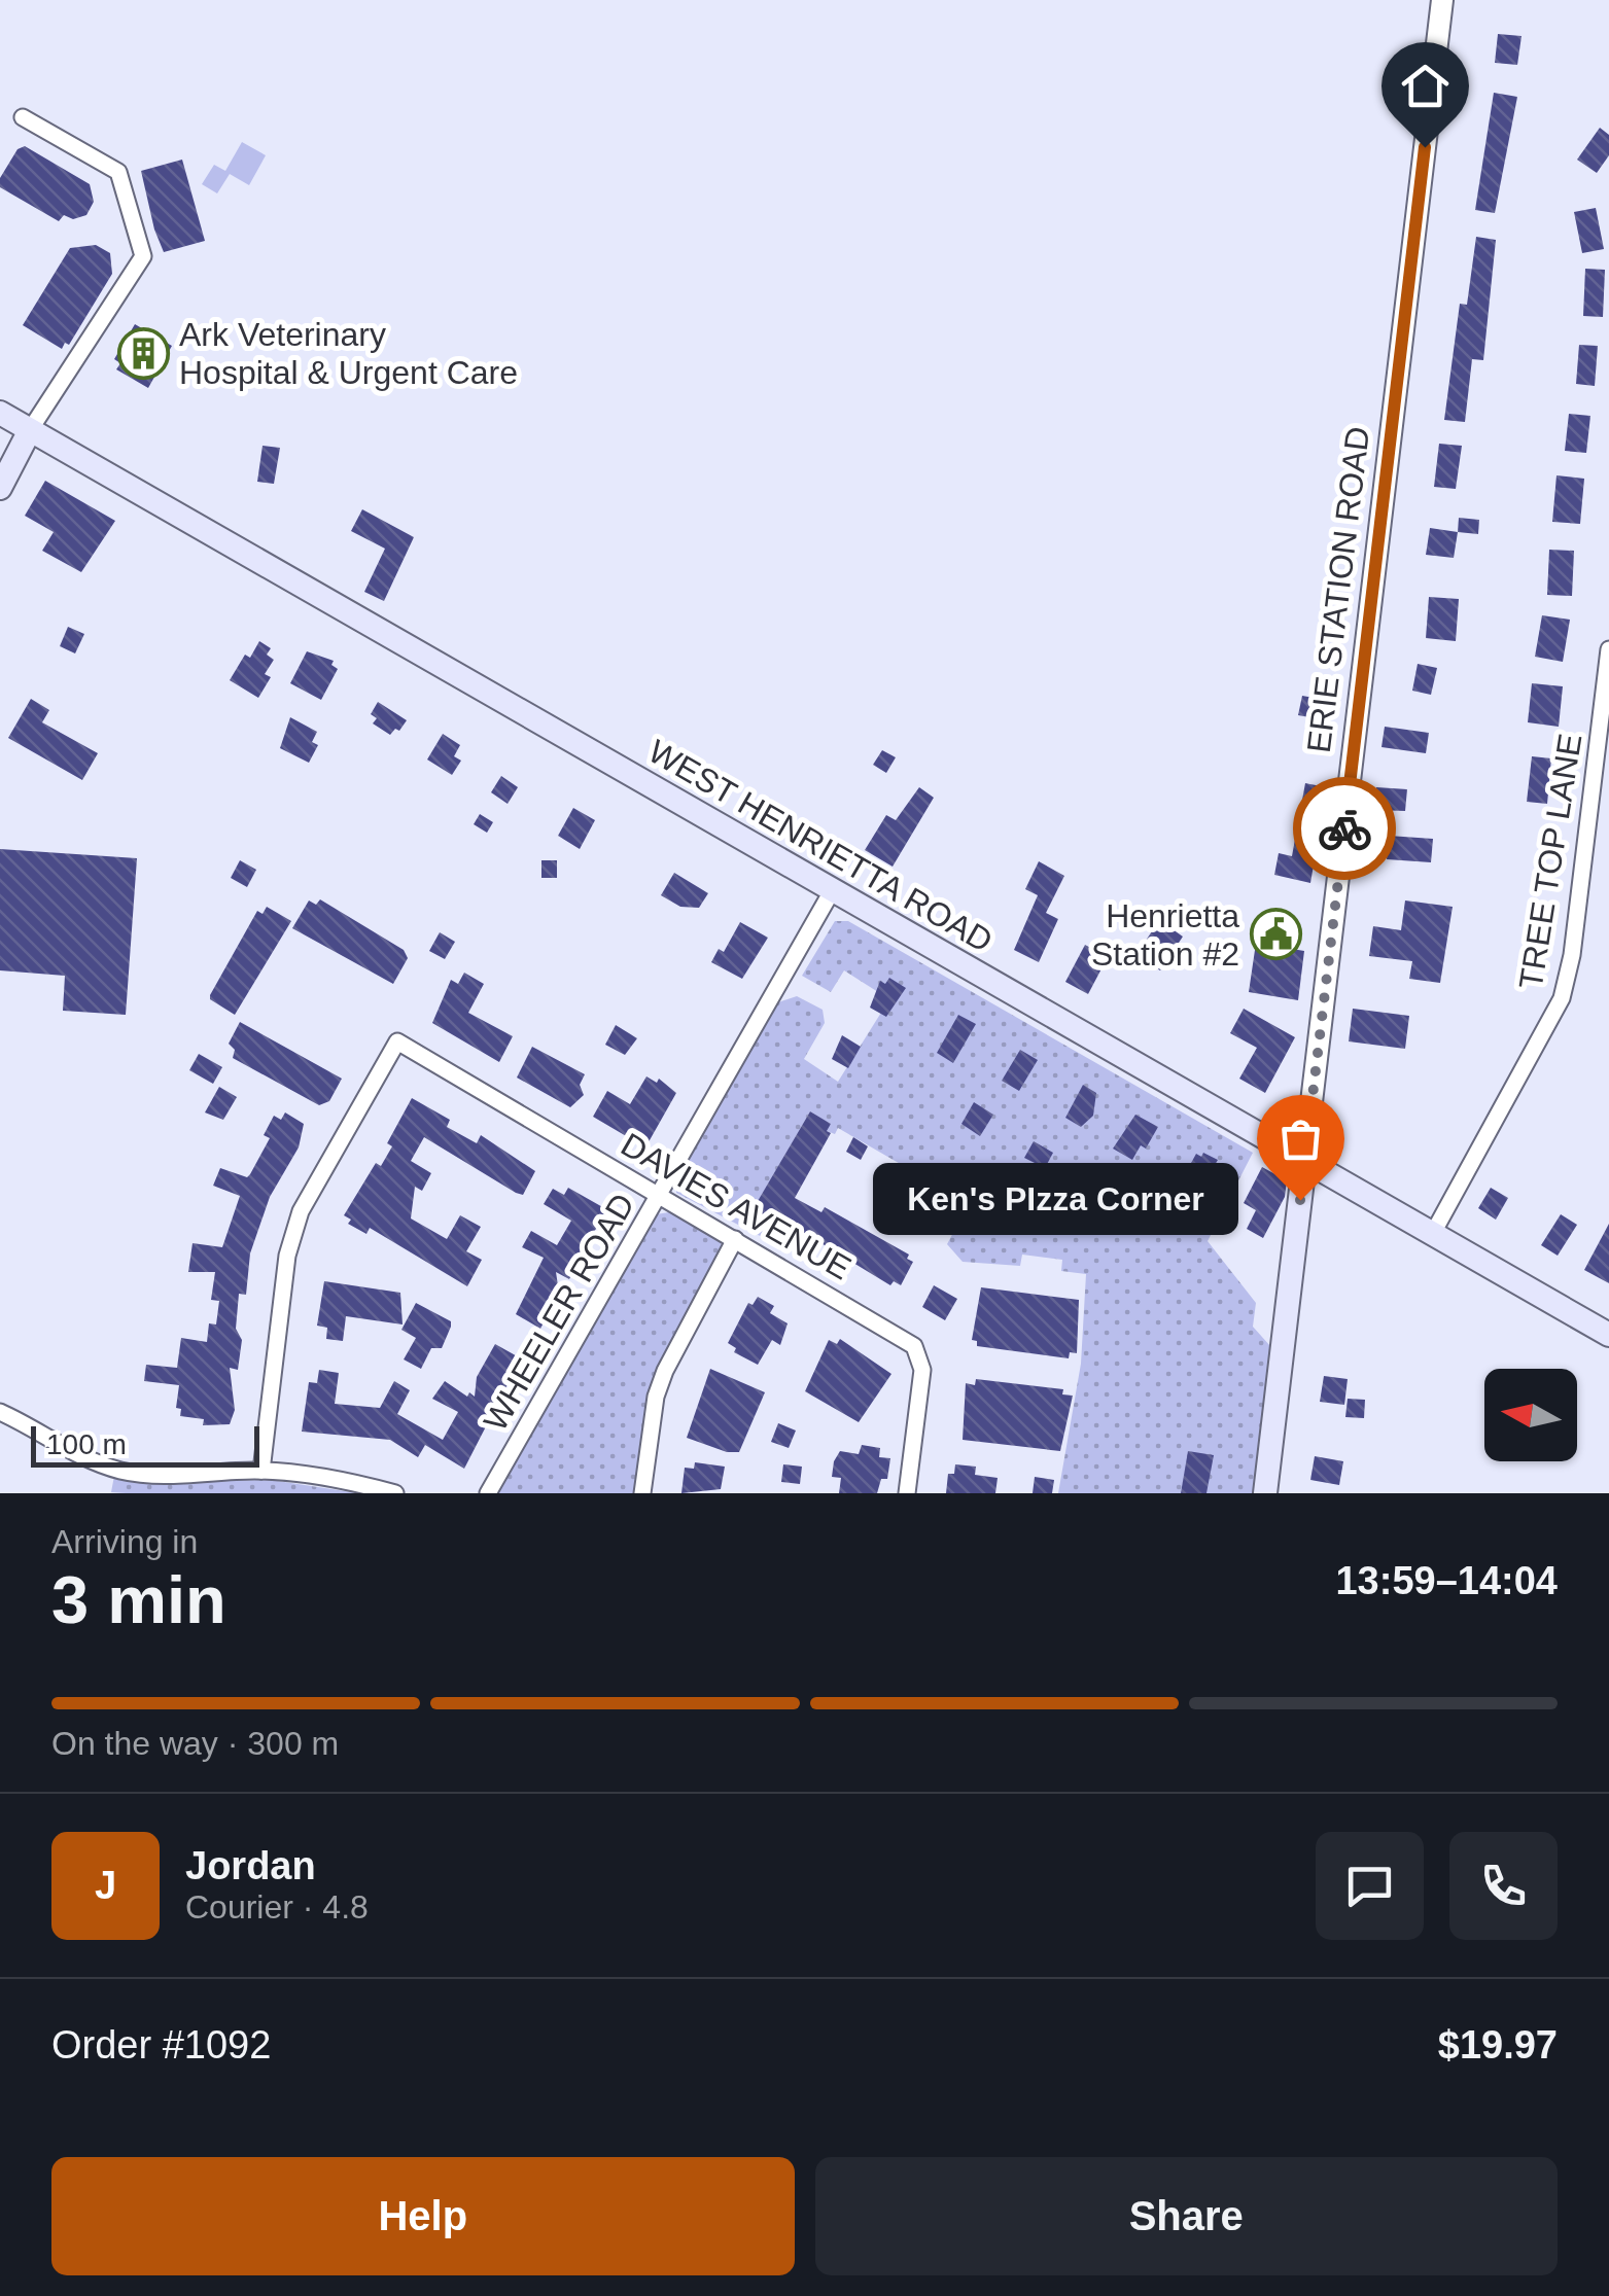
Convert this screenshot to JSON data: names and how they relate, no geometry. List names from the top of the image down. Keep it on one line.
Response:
{"streets":{"main road":["ERIE STATION ROAD","WEST HENRIETTA ROAD"],"street":["TREE TOP LANE","DAVIES AVENUE","WHEELER ROAD"]},"crossings":[["ERIE STATION ROAD","WEST HENRIETTA ROAD"],["WEST HENRIETTA ROAD","TREE TOP LANE"],["WEST HENRIETTA ROAD","WHEELER ROAD"],["DAVIES AVENUE","WHEELER ROAD"]],"places":{"building":["Ark Veterinary Hospital & Urgent Care"],"public building":["Henrietta Station #2"],"other":["Ken's PIzza Corner"]},"scale_bar":"100 m","north":"left","page":{"bubble":"Ken's PIzza Corner","scale":"100 m","heading":["3 min","Arriving in","13:59–14:04"],"panel":["Jordan","Courier · 4.8","Order #1092","$19.97"],"bar":"On the way · 300 m","round":"J","buttons":["Help","Share"]}}
